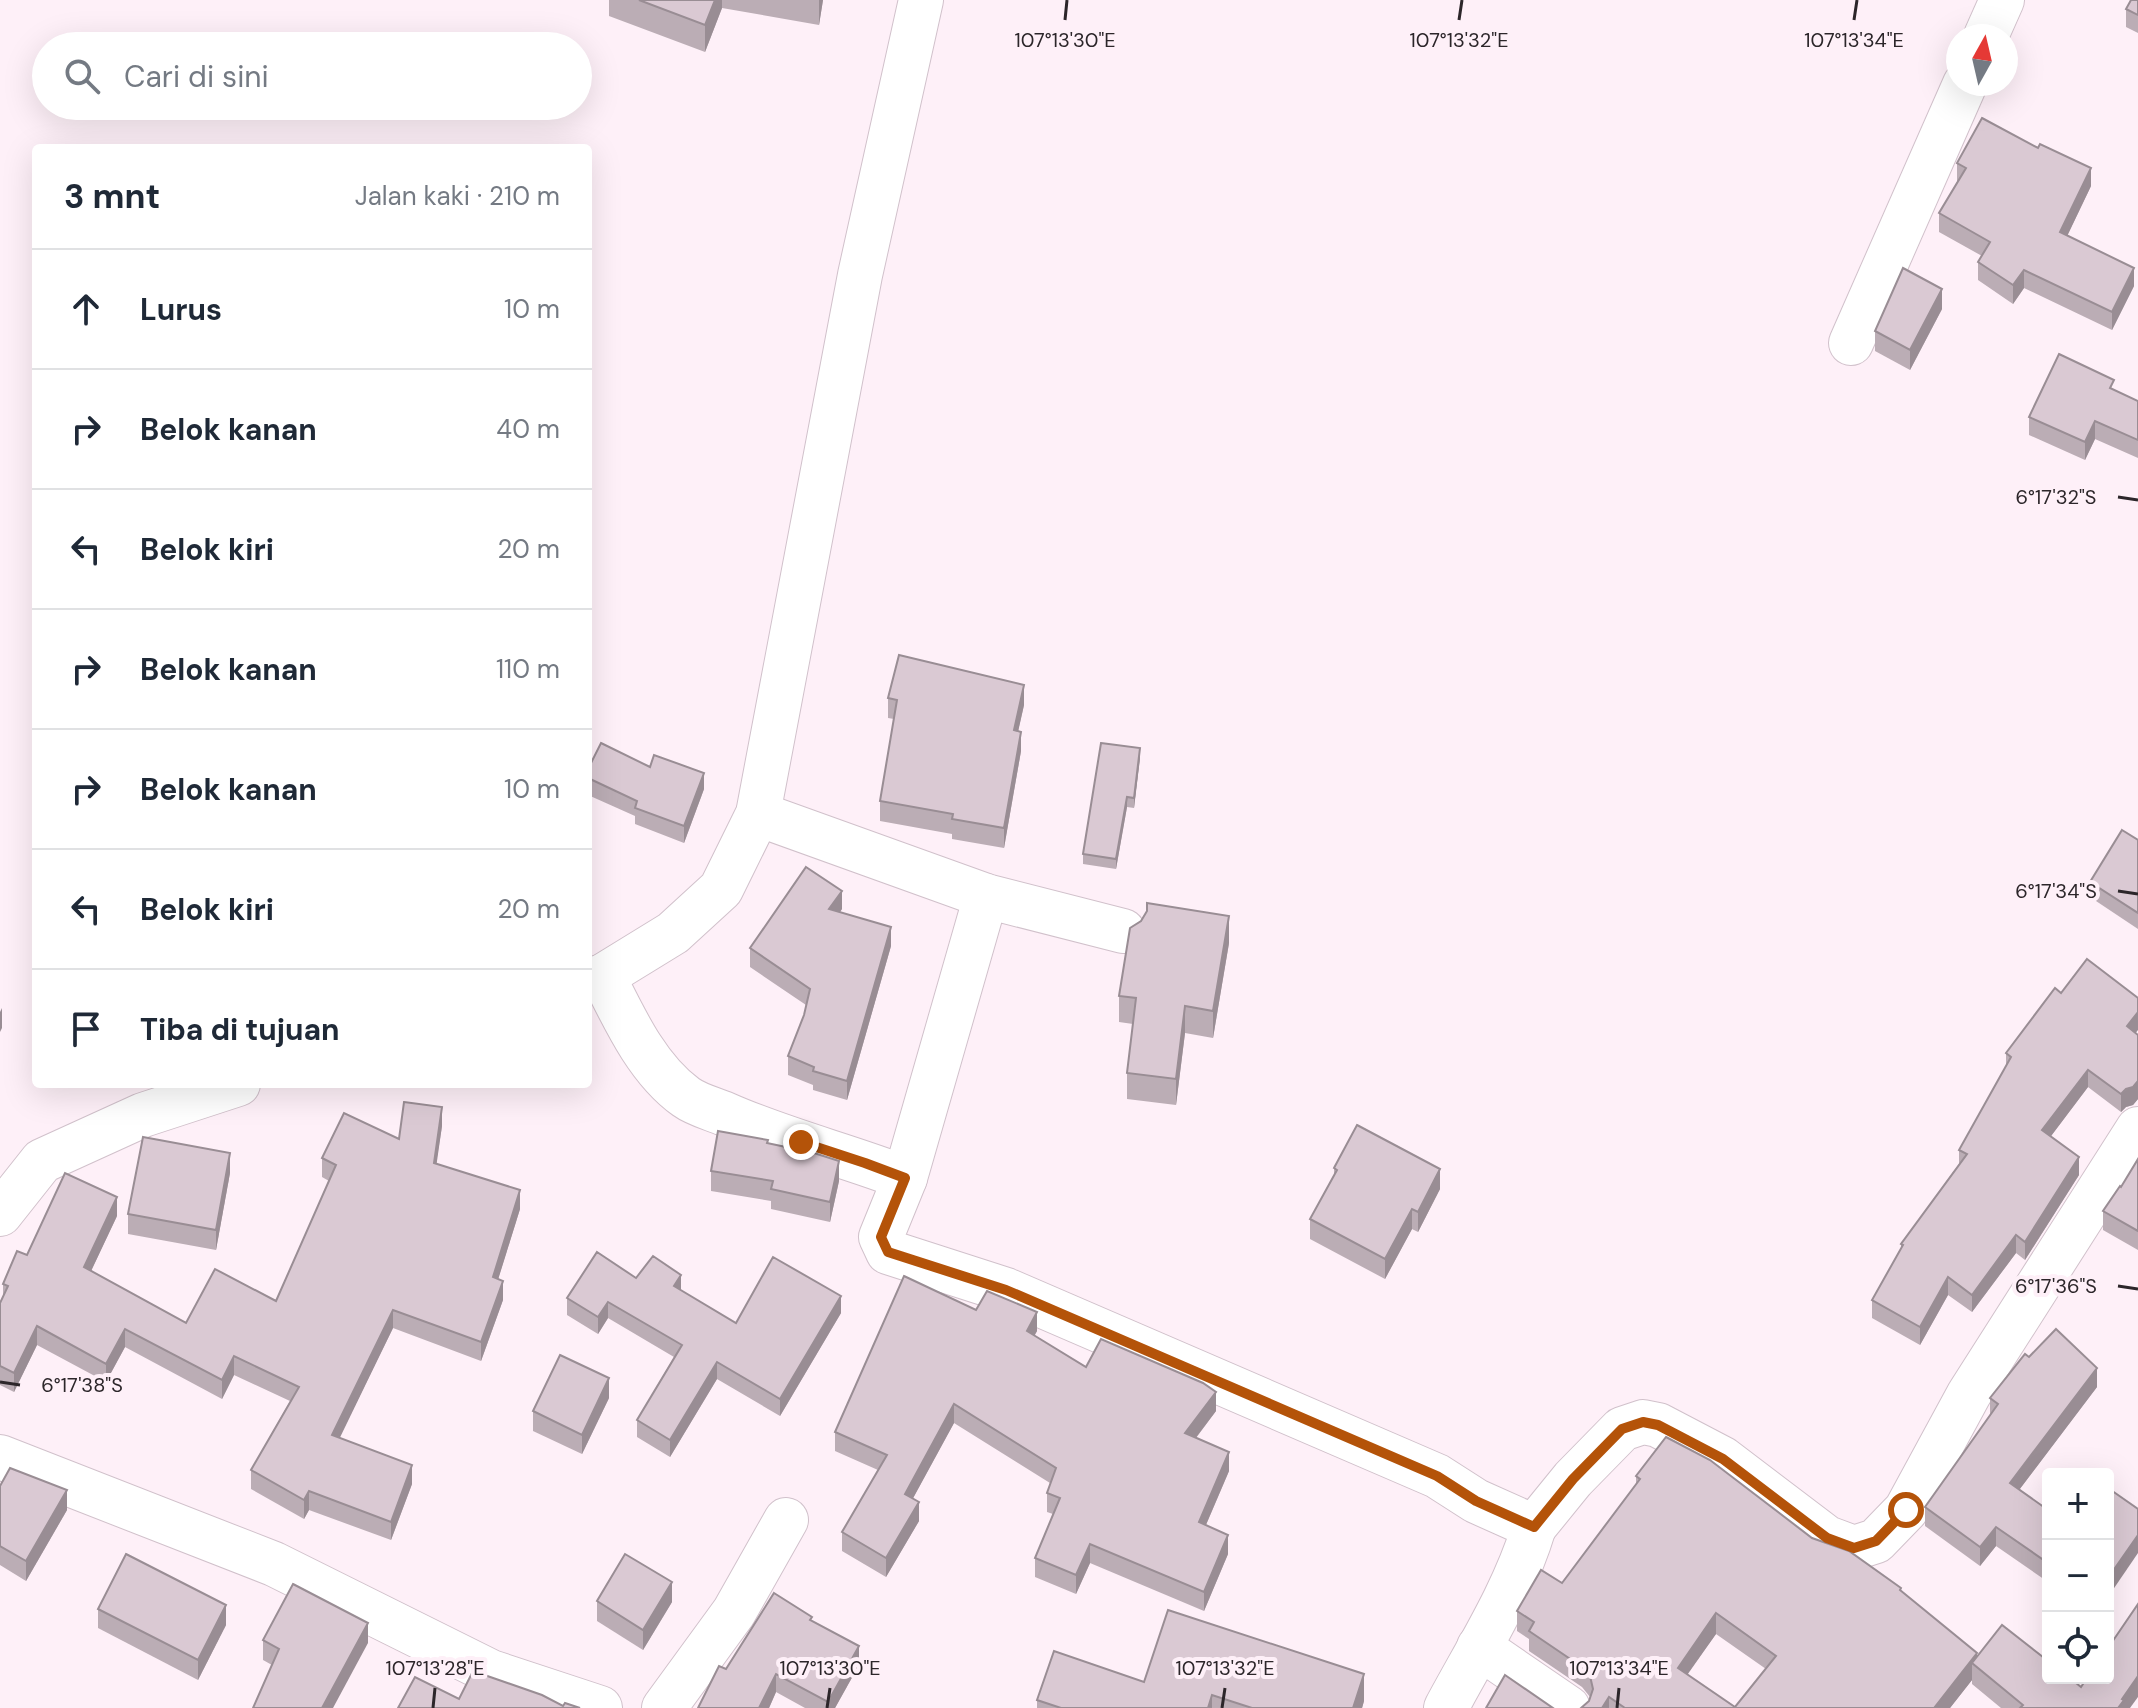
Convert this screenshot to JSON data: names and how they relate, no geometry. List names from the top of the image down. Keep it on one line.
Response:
{"north":"top","page":{"search":"Cari di sini","heading":["3 mnt","Jalan kaki · 210 m"],"list":[["Lurus","10 m"],["Belok kanan","40 m"],["Belok kiri","20 m"],["Belok kanan","110 m"],["Belok kanan","10 m"],["Belok kiri","20 m"],"Tiba di tujuan"],"map_buttons":["+","−"]},"coordinates":["107°13'30\"E","107°13'32\"E","107°13'34\"E","6°17'32\"S","6°17'34\"S","6°17'36\"S","6°17'38\"S","107°13'28\"E"]}
